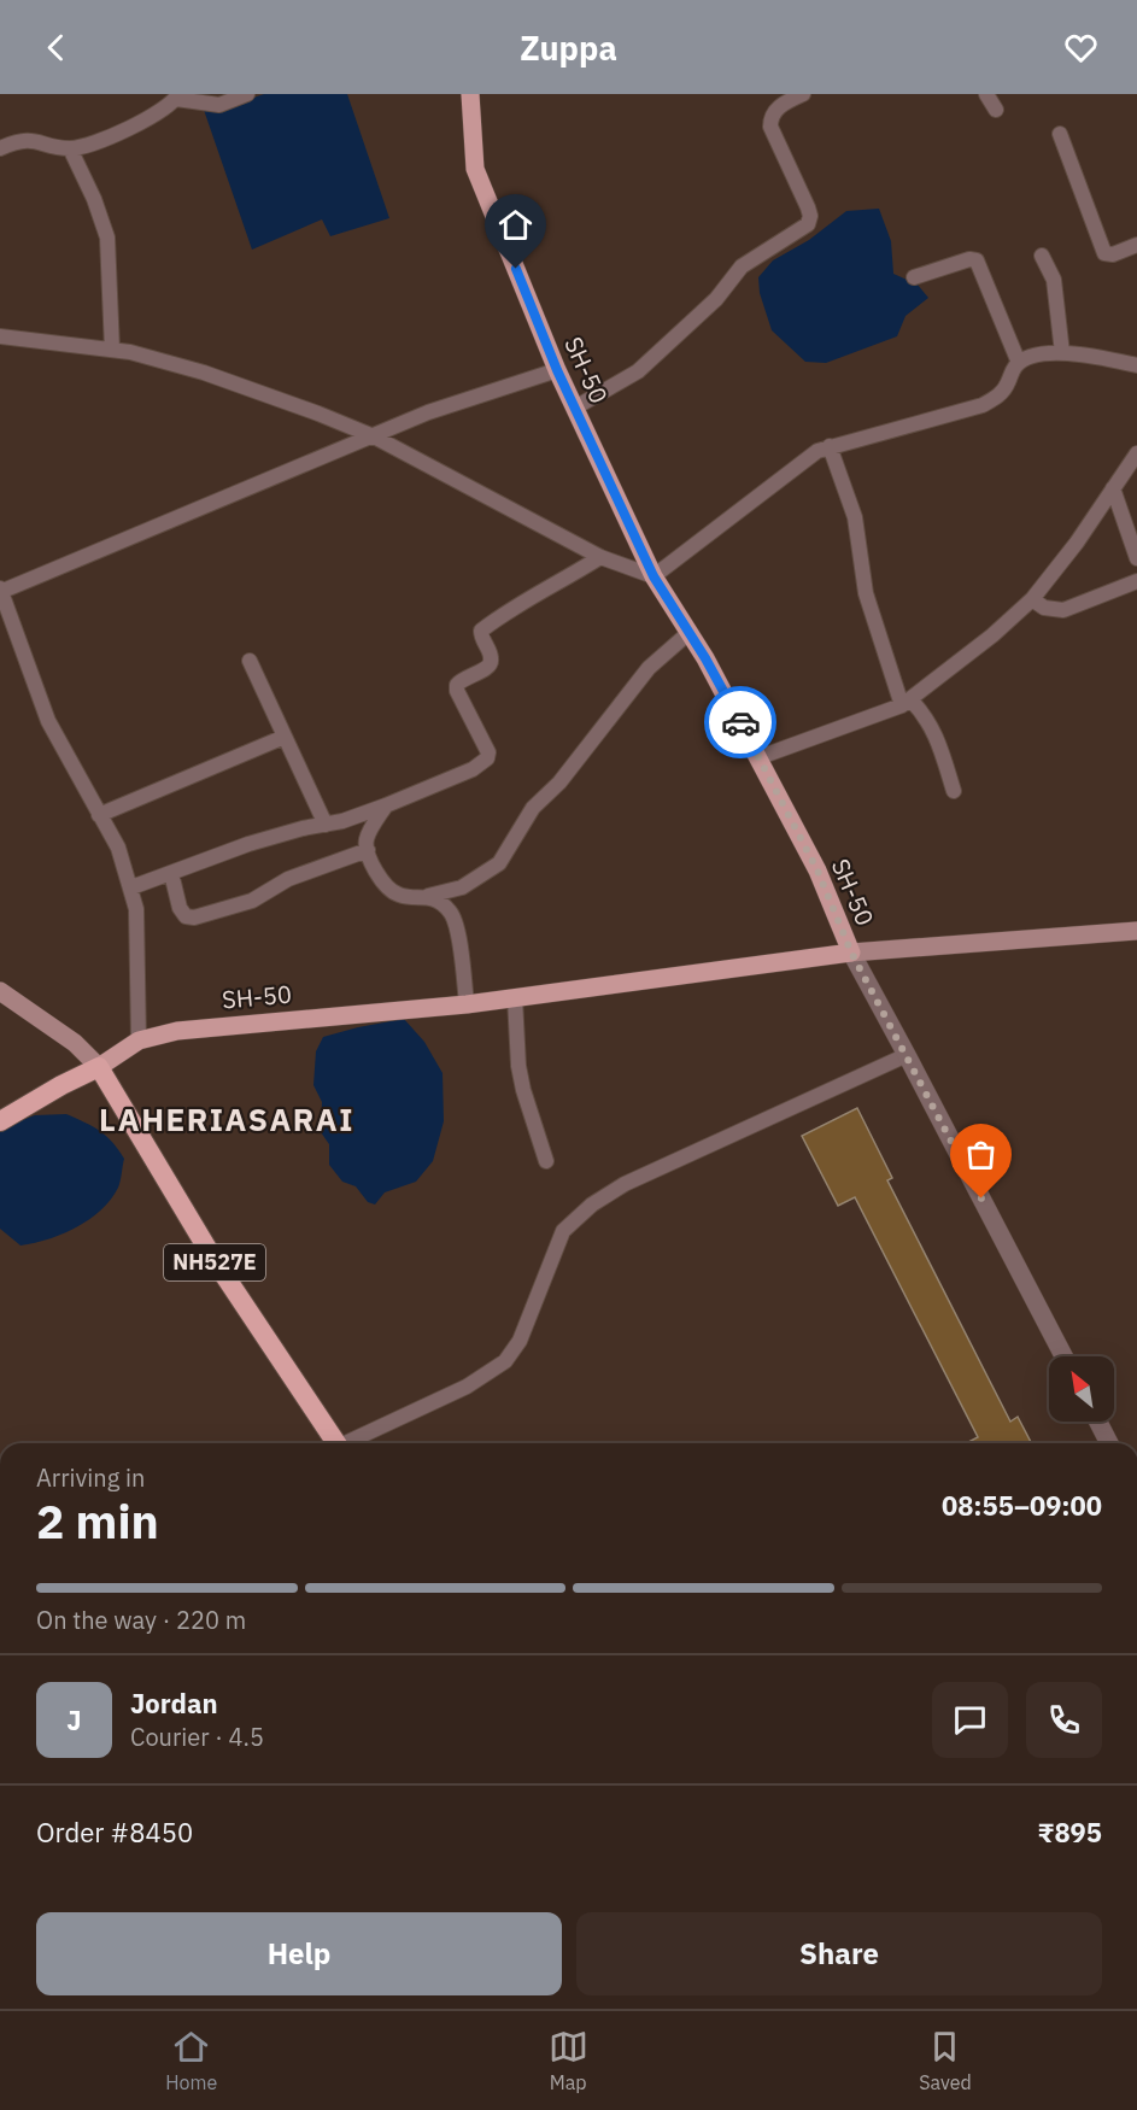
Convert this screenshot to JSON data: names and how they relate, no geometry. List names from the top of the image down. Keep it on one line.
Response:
{"streets":{"highway":["SH-50","NH527E"]},"crossings":[["SH-50","NH527E"]],"districts":["LAHERIASARAI"],"north":"top left","page":{"header":"Zuppa","heading":["2 min","Arriving in","08:55–09:00"],"panel":["Jordan","Courier · 4.5","Order #8450","₹895"],"bar":"On the way · 220 m","round":"J","buttons":["Help","Share"],"tabs":["Home","Map","Saved"]}}
